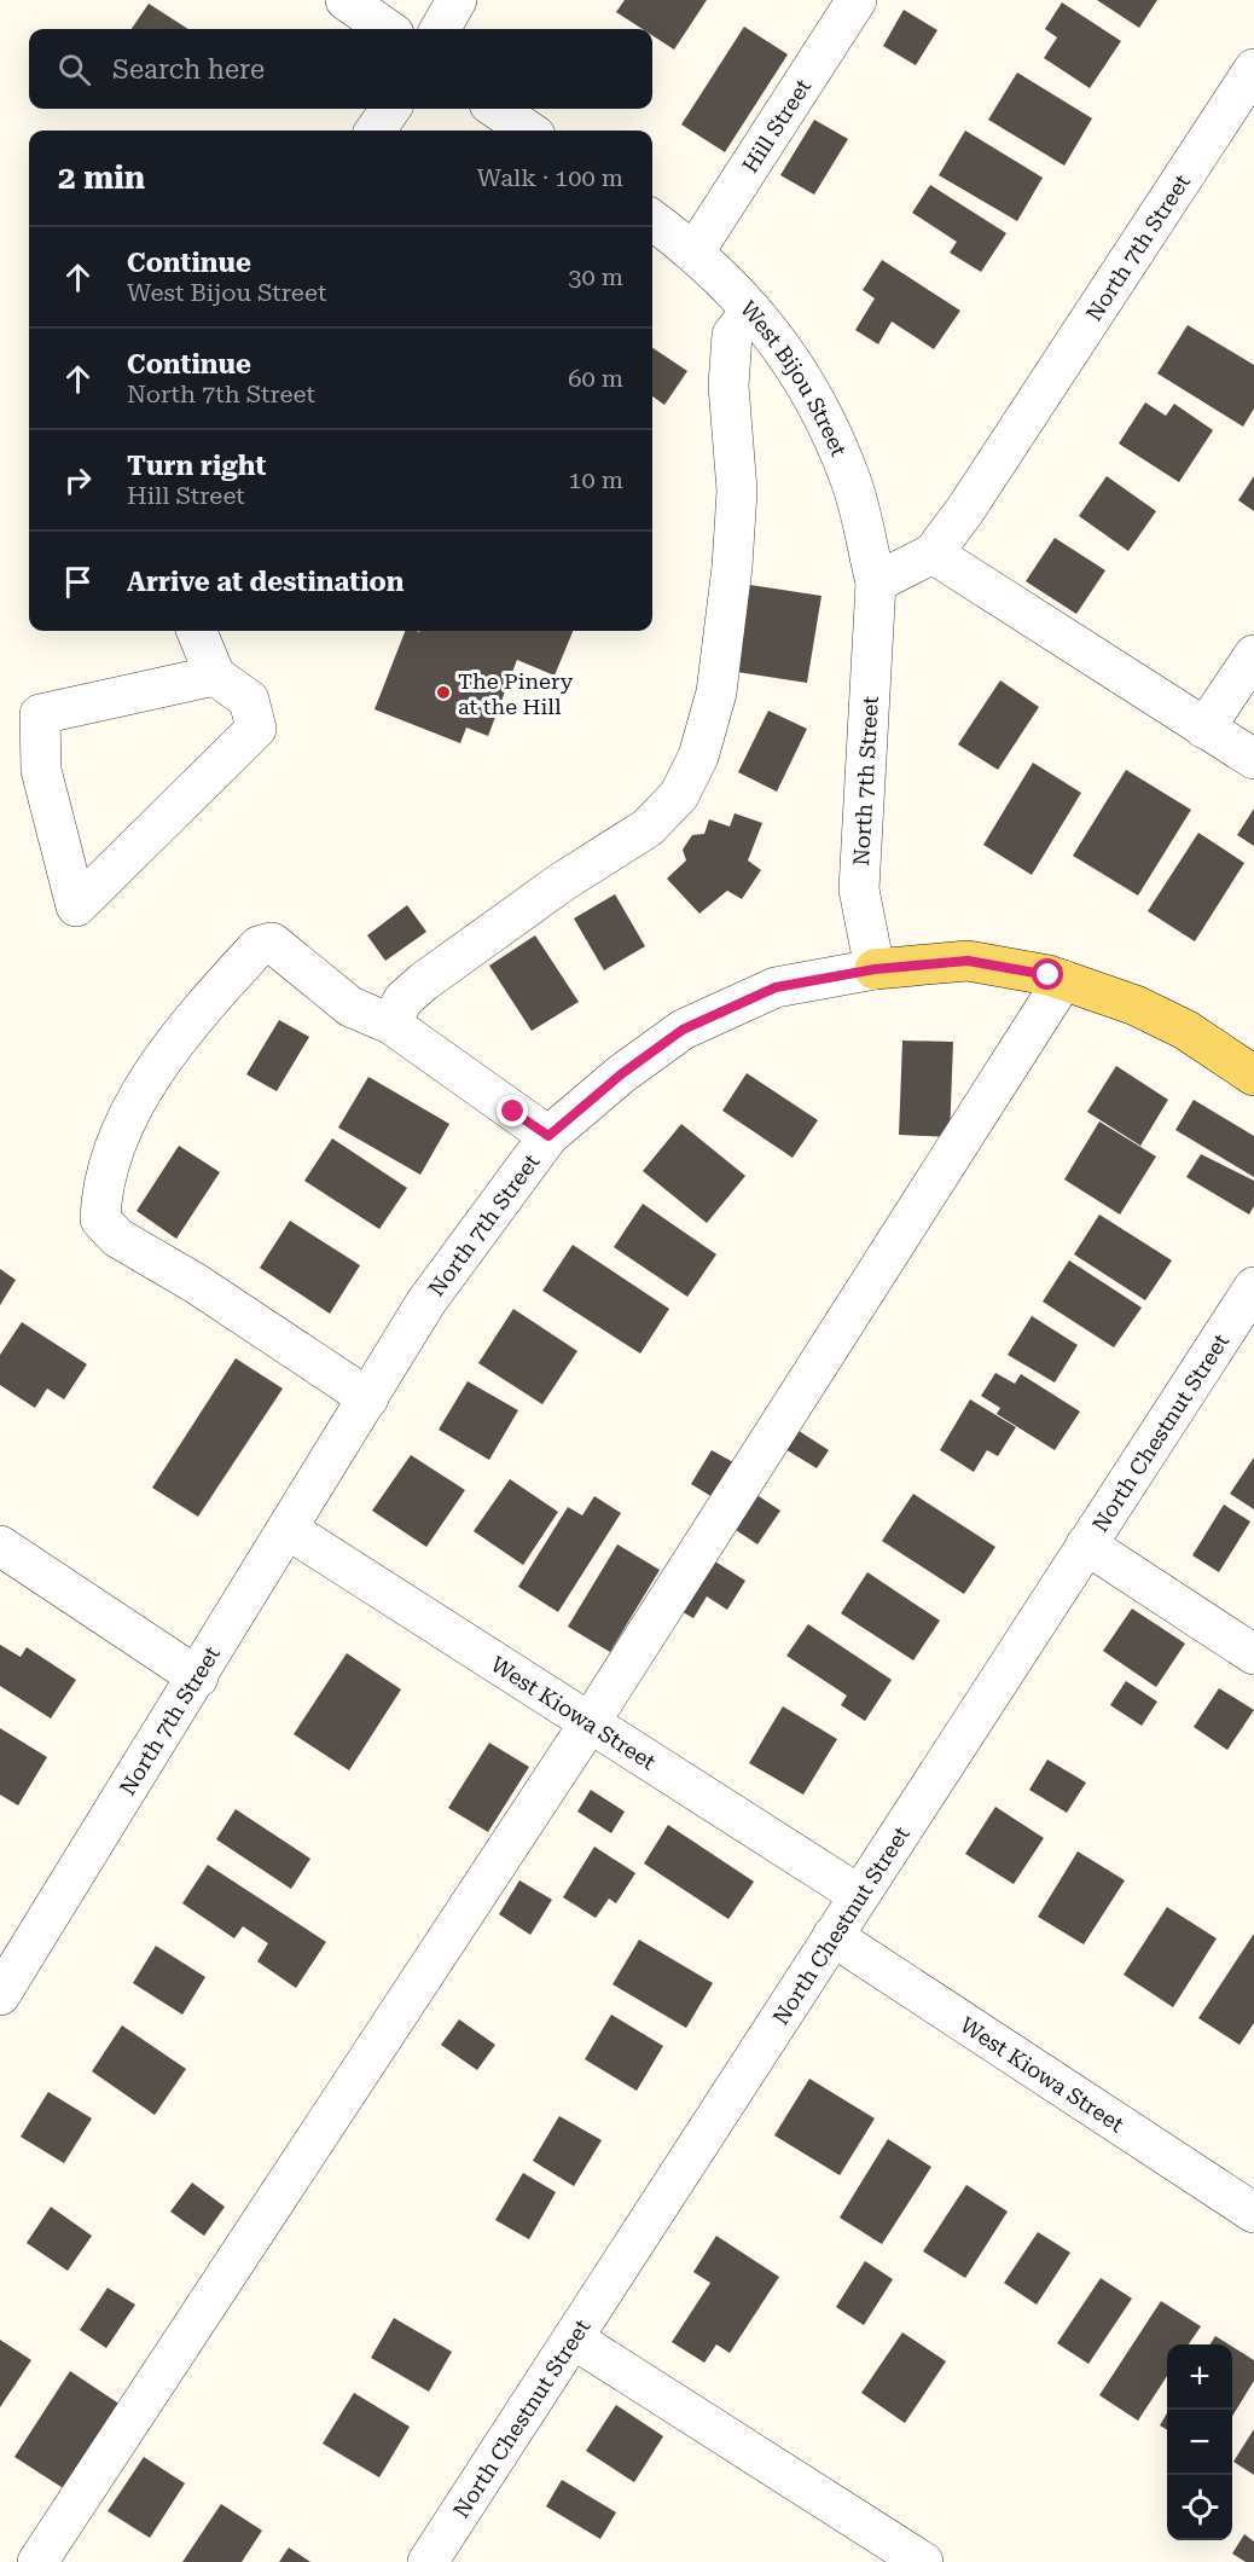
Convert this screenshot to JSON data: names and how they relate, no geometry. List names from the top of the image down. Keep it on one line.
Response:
{"streets":{"street":["Hill Street","North 7th Street","West Bijou Street","North Chestnut Street","West Kiowa Street"]},"crossings":[["Hill Street","West Bijou Street"],["North 7th Street","West Bijou Street"],["North 7th Street","West Kiowa Street"],["North Chestnut Street","West Kiowa Street"]],"places":["The Pinery at the Hill"],"page":{"search":"Search here","heading":["2 min","Walk · 100 m"],"list":[["Continue","West Bijou Street","30 m"],["Continue","North 7th Street","60 m"],["Turn right","Hill Street","10 m"],"Arrive at destination"],"map_buttons":["+","−"]}}
